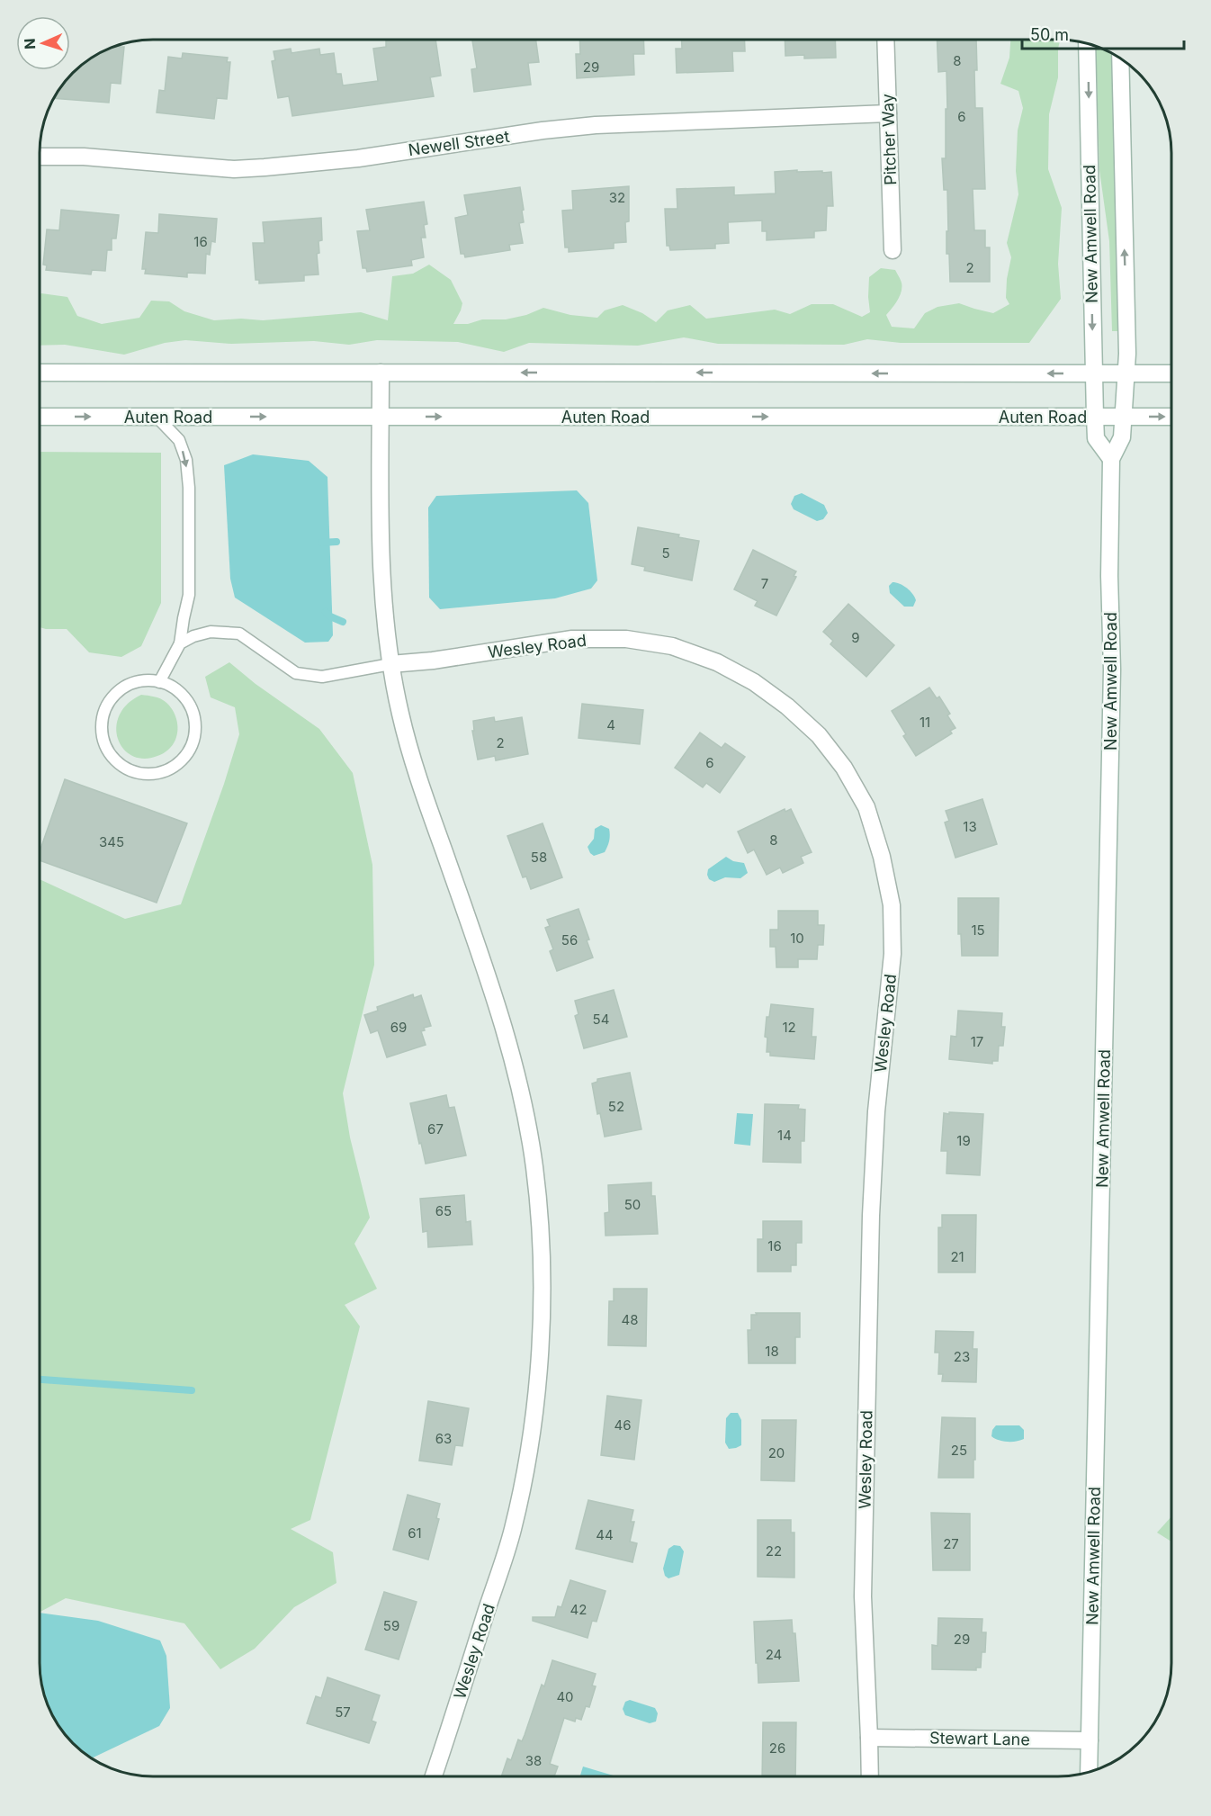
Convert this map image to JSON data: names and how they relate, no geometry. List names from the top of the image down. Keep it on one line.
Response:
{"streets":{"street":["Pitcher Way","Newell Street","New Amwell Road","Auten Road","Wesley Road","Stewart Lane"]},"crossings":[["Pitcher Way","Newell Street"],["New Amwell Road","Auten Road"],["New Amwell Road","Stewart Lane"],["Auten Road","Wesley Road"],["Wesley Road","Stewart Lane"]],"house_numbers":["8","29","6","32","16","2","5","7","9","11","4","2","6","13","8","345","58","15","10","56","54","69","12","17","52","67","14","19","50","65","16","21","48","18","23","46","63","25","20","61","44","27","22","42","59","29","24","40","57","26","38"],"scale_bar":"50 m","north":"left"}
